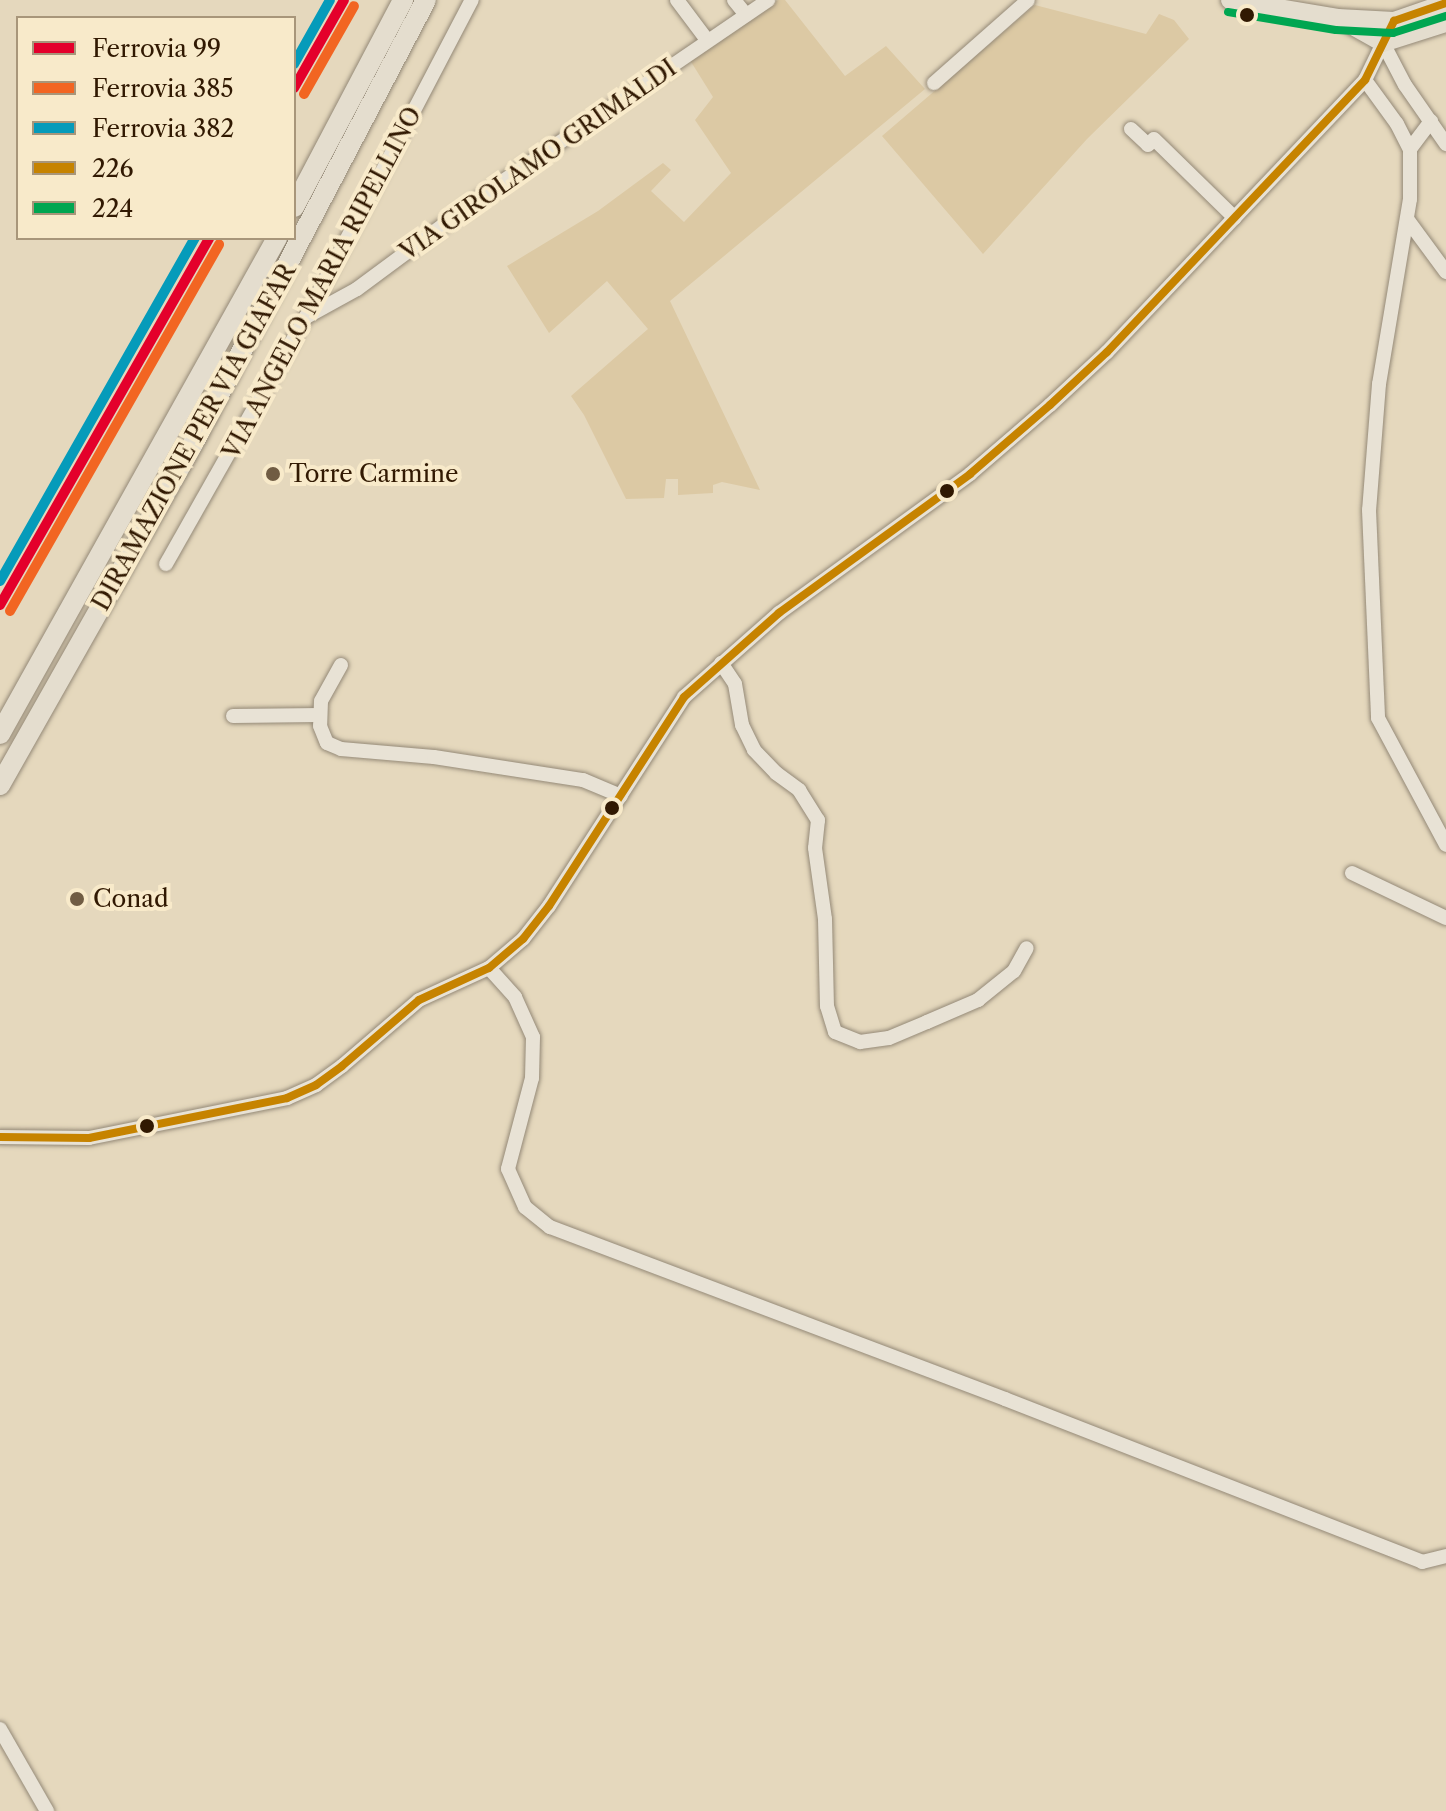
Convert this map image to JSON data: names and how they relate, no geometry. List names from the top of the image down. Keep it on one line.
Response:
{"streets":{"highway":["DIRAMAZIONE PER VIA GIAFAR"],"street":["VIA GIROLAMO GRIMALDI","VIA ANGELO MARIA RIPELLINO"]},"crossings":[["VIA GIROLAMO GRIMALDI","VIA ANGELO MARIA RIPELLINO"]],"places":["Torre Carmine","Conad"],"lines":["rail line 99","rail line 382","transit line 226","rail line 385","transit line 224"],"legend":["Ferrovia 99","Ferrovia 385","Ferrovia 382","226","224"]}
